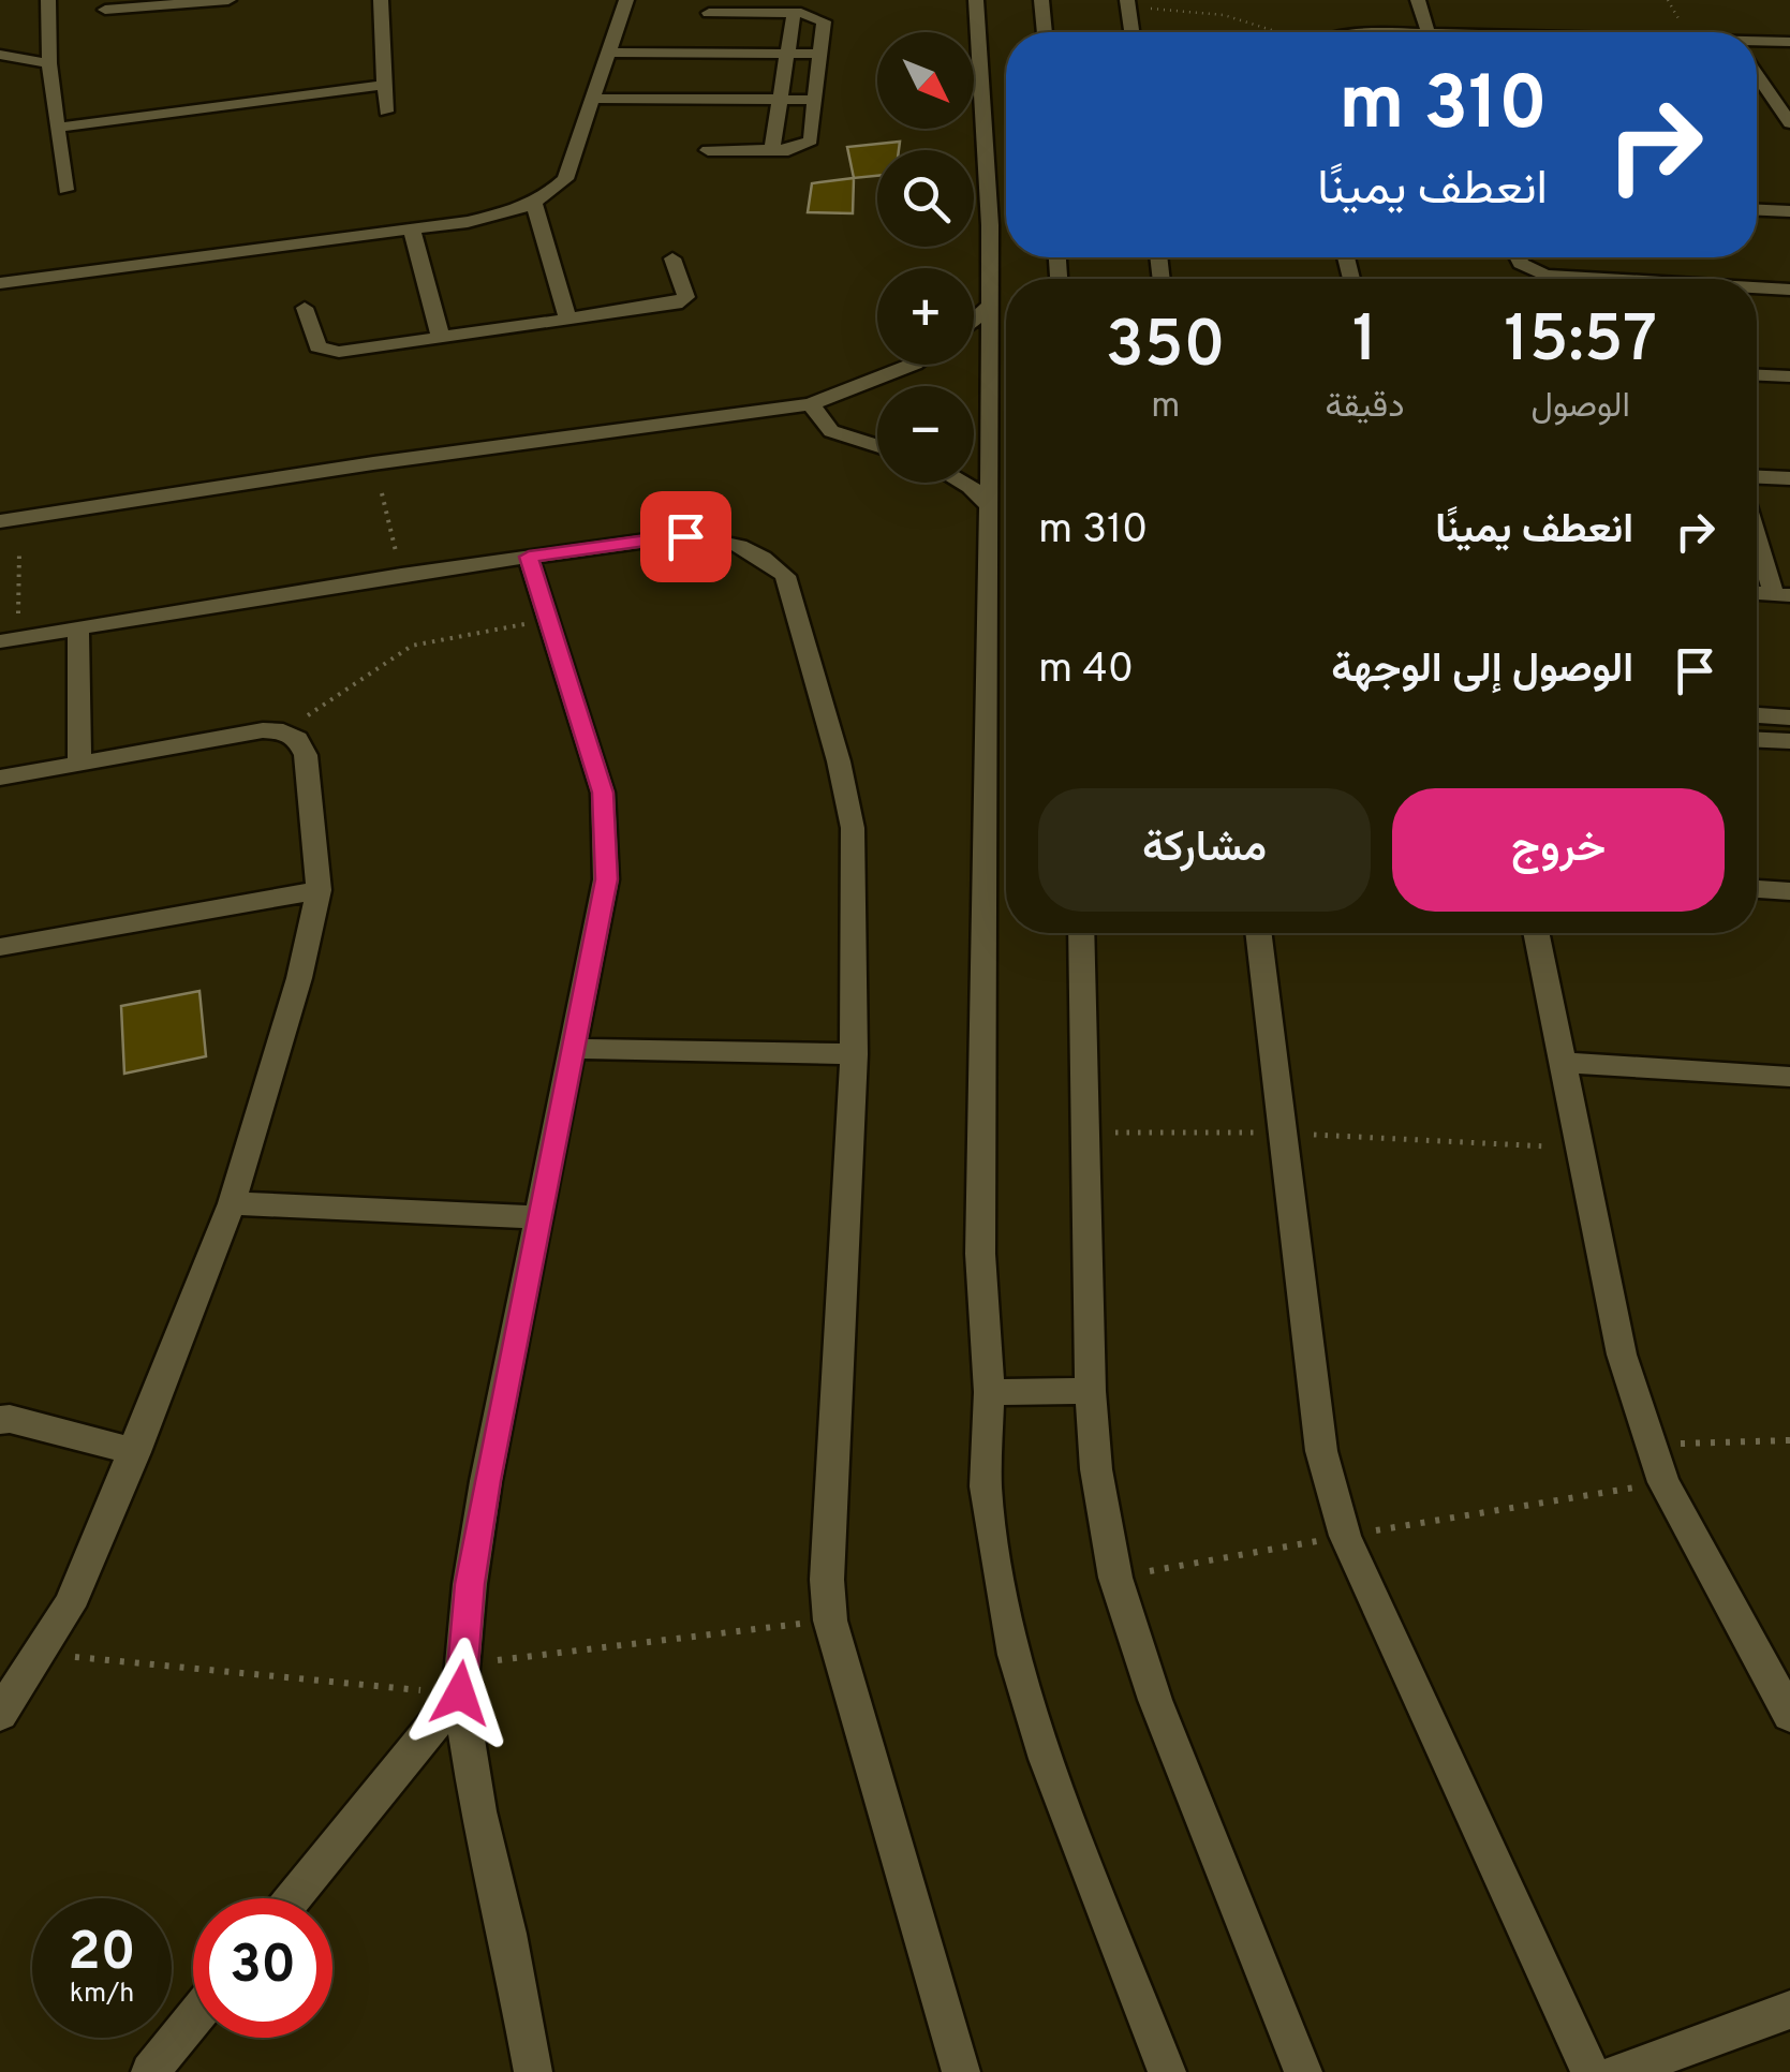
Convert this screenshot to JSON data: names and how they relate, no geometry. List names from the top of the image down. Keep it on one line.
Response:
{"north":"bottom right","page":{"map_buttons":["+","−"],"turn":["310 m","انعطف يمينًا"],"eta":["15:57","الوصول","1","دقيقة","350","m"],"list":[{"name":"انعطف يمينًا","value":"310 m"},{"name":"الوصول إلى الوجهة","value":"40 m"}],"buttons":["خروج","مشاركة"],"speed":"20 km/h","limit":"30"}}
